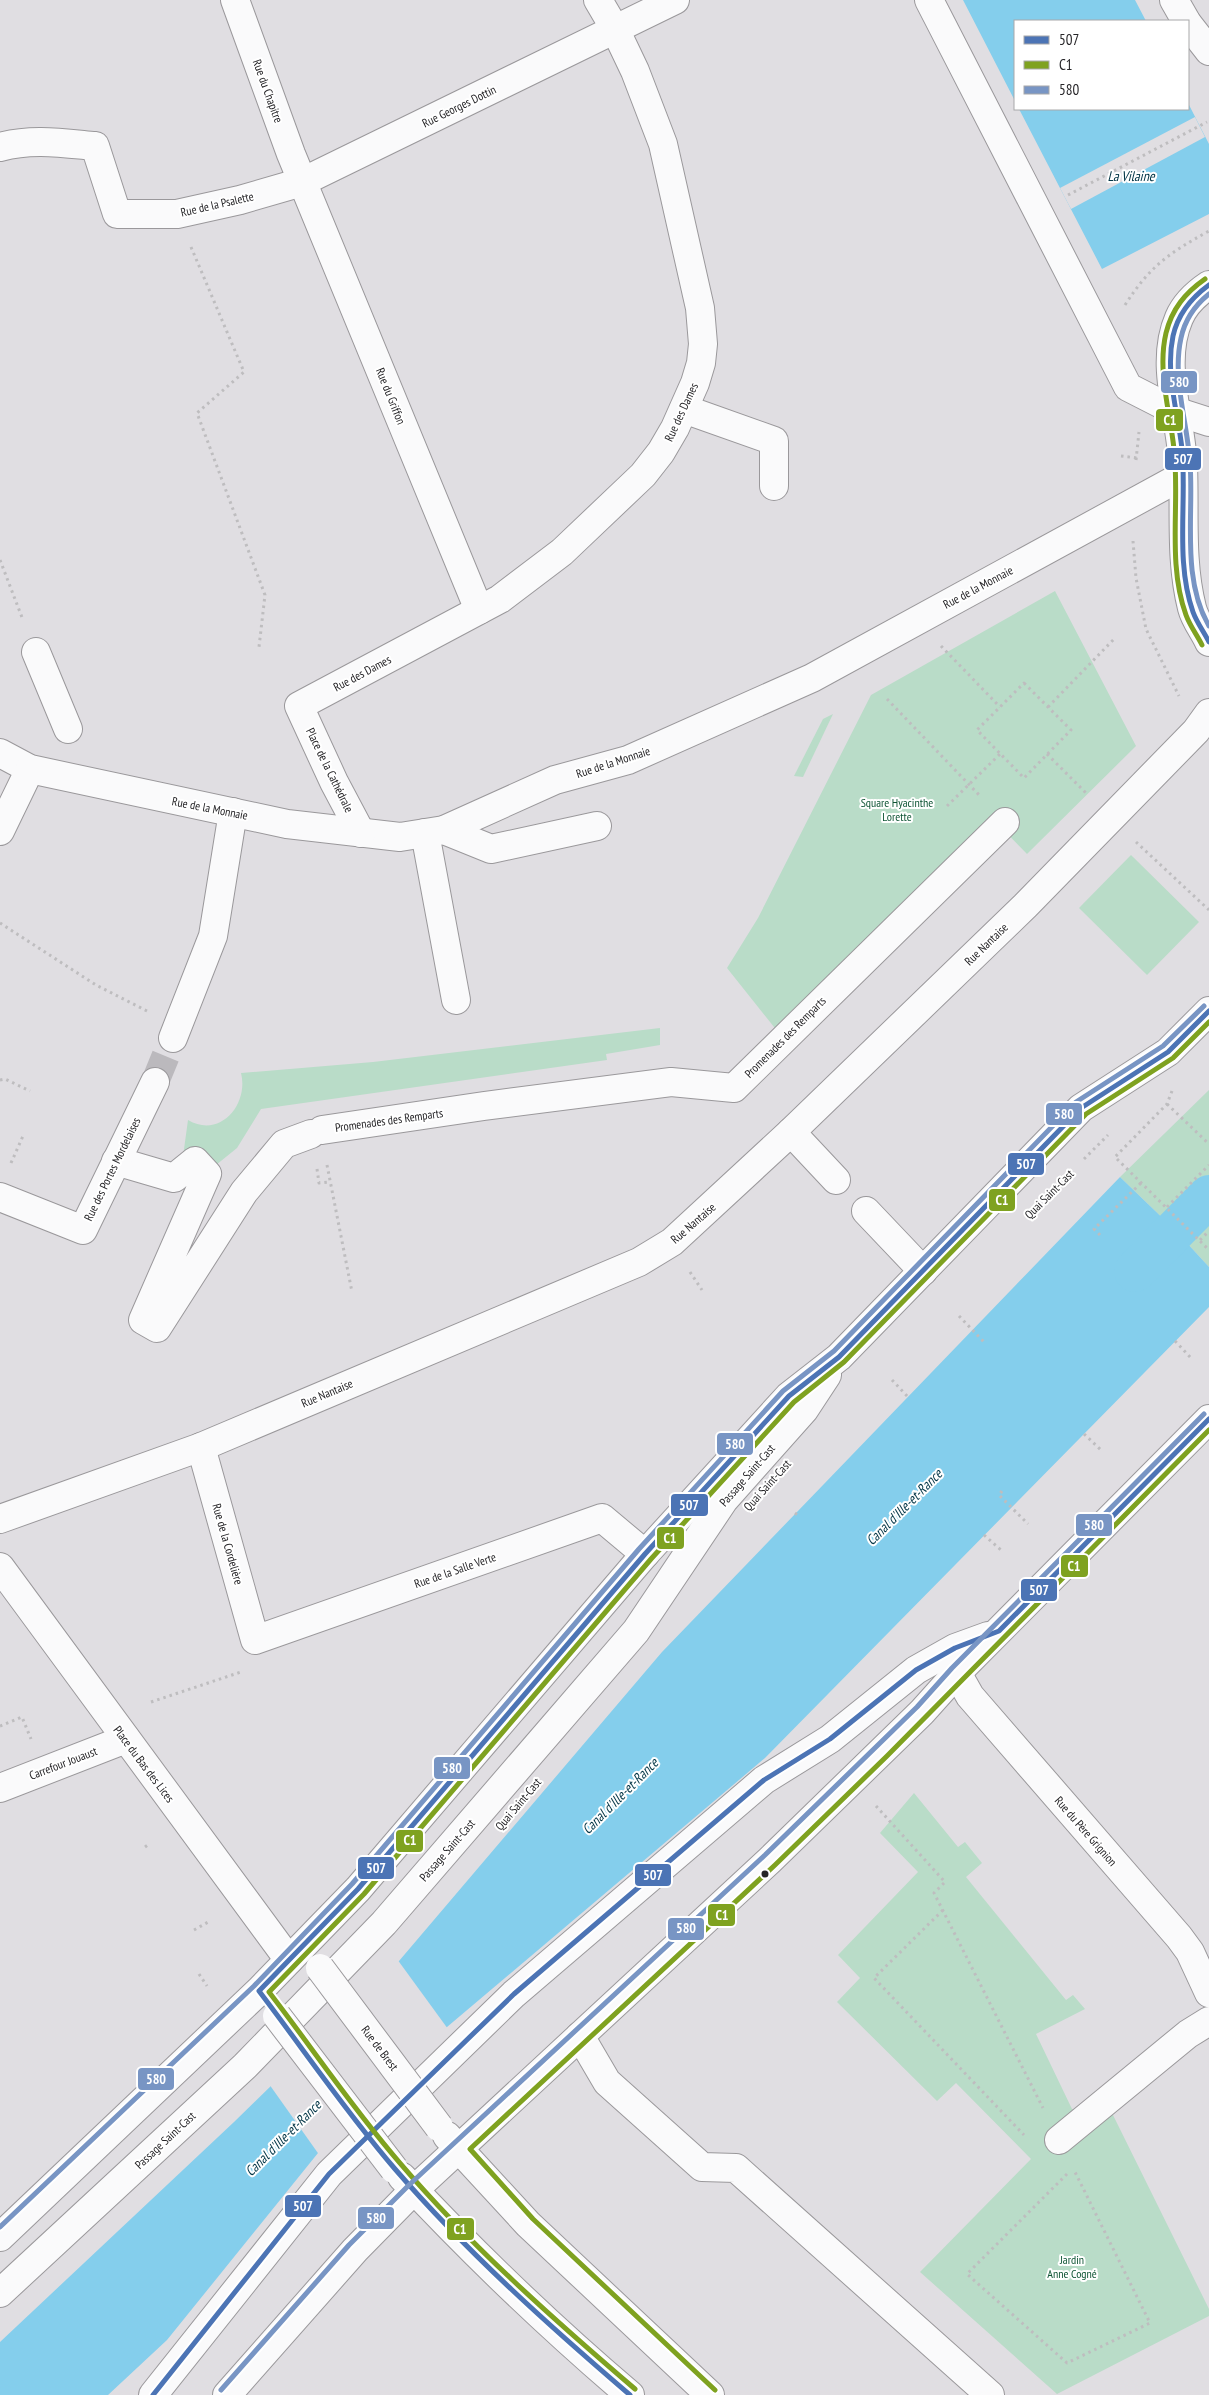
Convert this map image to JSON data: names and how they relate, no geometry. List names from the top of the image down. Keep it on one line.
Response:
{"streets":{"street":["Rue du Chapitre","Rue Georges Dottin","Rue de la Psalette","Rue du Griffon","Rue des Dames","Rue de la Monnaie","Place de la Cathédrale","Rue Nantaise","Promenades des Remparts","Rue des Portes Mordelaises","Passage Saint-Cast","Rue de la Cordelière","Rue de la Salle Verte","Carrefour Jouaust","Place du Bas des Lices","Rue du Père Grignion","Rue de Brest"],"path":["Quai Saint-Cast"]},"crossings":[["Rue du Chapitre","Rue Georges Dottin"],["Rue du Chapitre","Rue de la Psalette"],["Rue du Chapitre","Rue du Griffon"],["Rue Georges Dottin","Rue de la Psalette"],["Rue Georges Dottin","Rue du Griffon"],["Rue Georges Dottin","Rue des Dames"],["Rue de la Psalette","Rue du Griffon"],["Rue du Griffon","Rue des Dames"],["Rue des Dames","Place de la Cathédrale"],["Rue de la Monnaie","Place de la Cathédrale"],["Rue Nantaise","Rue de la Cordelière"],["Promenades des Remparts","Rue des Portes Mordelaises"],["Rue de la Cordelière","Rue de la Salle Verte"],["Carrefour Jouaust","Place du Bas des Lices"],["Place du Bas des Lices","Rue de Brest"]],"water":["La Vilaine","Canal d'Ille-et-Rance"],"parks":["Square Hyacinthe Lorette","Jardin Anne Cogné"],"lines":["transit line C1","transit line 507","transit line 580"],"legend":["507","C1","580"]}
